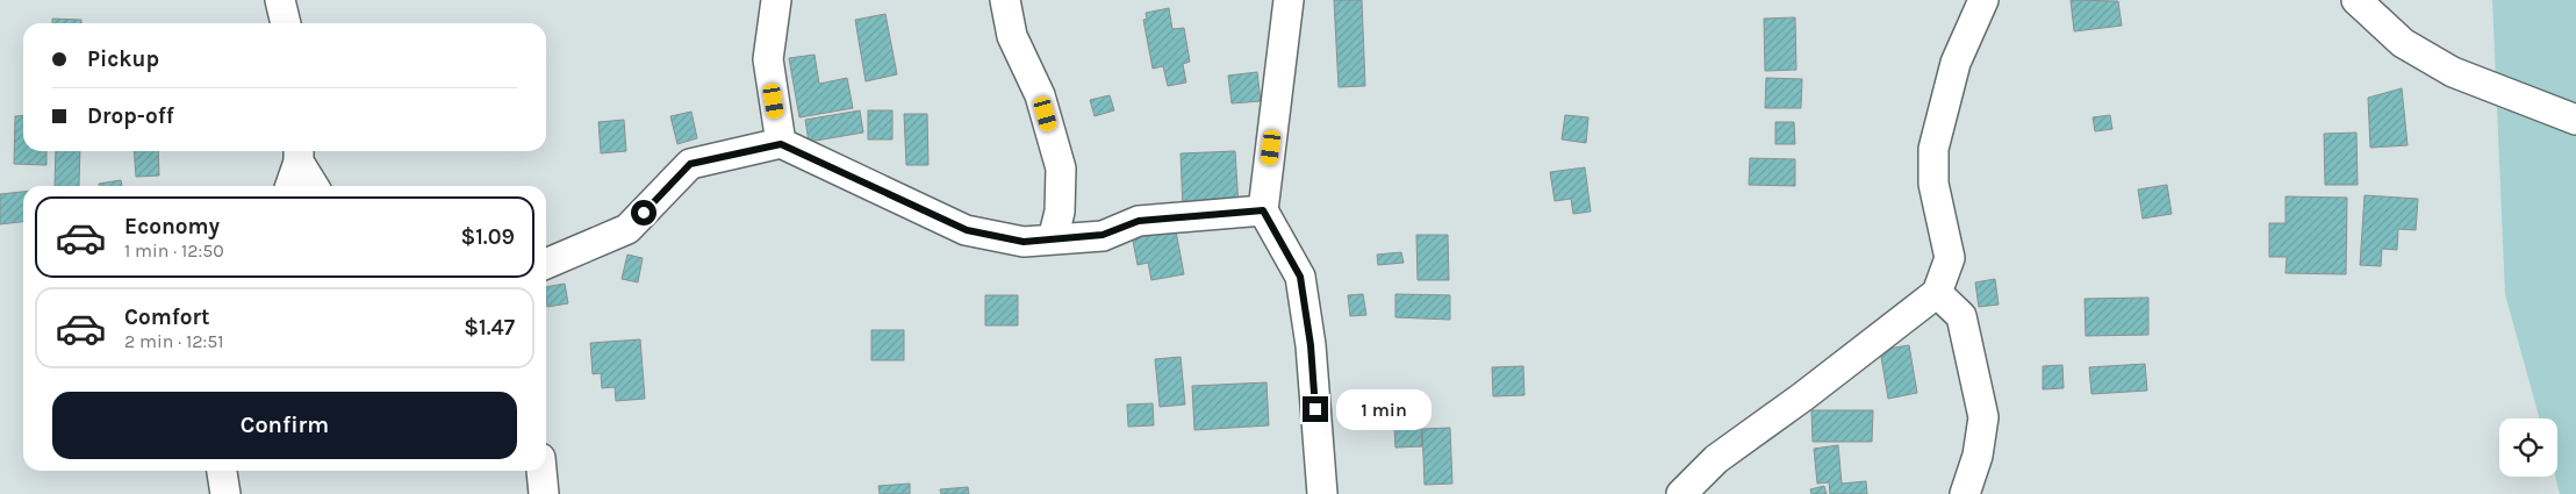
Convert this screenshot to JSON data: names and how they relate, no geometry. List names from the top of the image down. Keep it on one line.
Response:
{"page":{"banner":["Pickup","Drop-off"],"list":[{"name":"Economy","note":"1 min · 12:50","value":"$1.09"},{"name":"Comfort","note":"2 min · 12:51","value":"$1.47"}],"buttons":"Confirm","bubble":"1 min"}}
